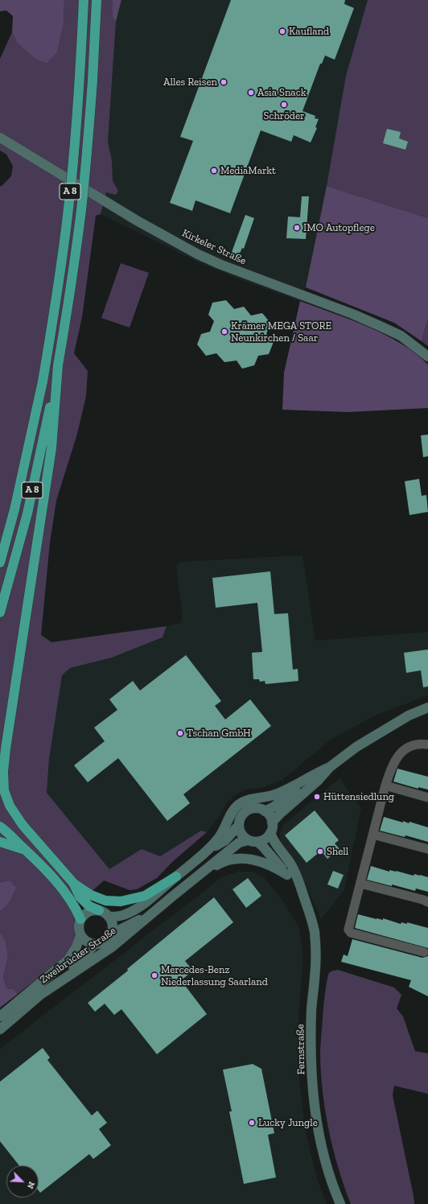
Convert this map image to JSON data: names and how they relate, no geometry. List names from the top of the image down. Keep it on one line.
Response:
{"streets":{"highway":["A 8"],"main road":["Kirkeler Straße","Zweibrücker Straße","Fernstraße"]},"crossings":[["Zweibrücker Straße","Fernstraße"]],"places":["Kaufland","Alles Reisen","Asia Snack","Schröder","MediaMarkt","IMO Autopflege","Krämer MEGA STORE Neunkirchen / Saar","Tschan GmbH","Hüttensiedlung","Shell","Mercedes-Benz Niederlassung Saarland","Lucky Jungle"],"north":"bottom right"}
